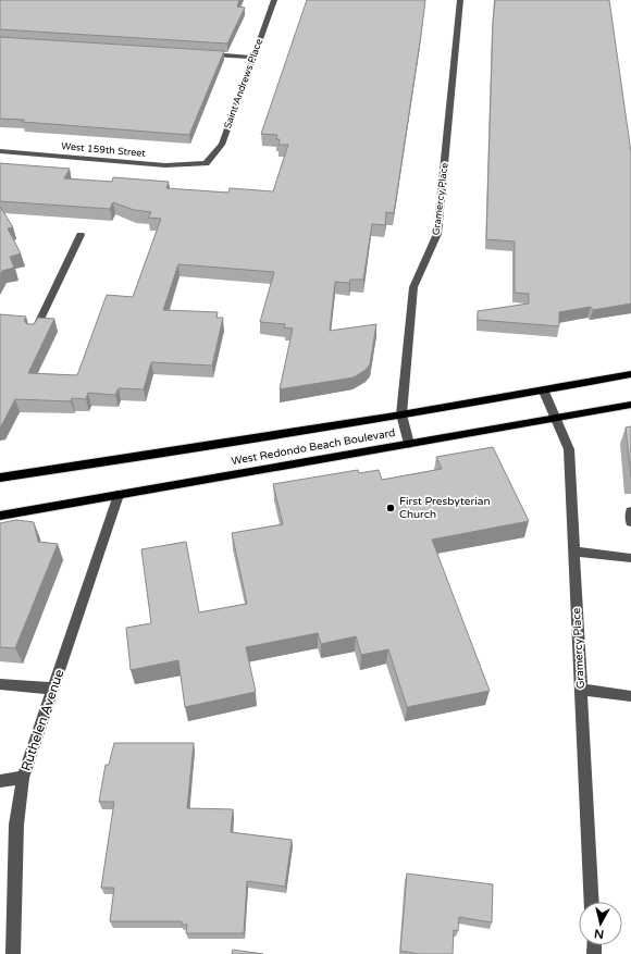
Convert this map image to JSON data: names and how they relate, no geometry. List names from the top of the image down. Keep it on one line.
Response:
{"streets":{"main road":["West Redondo Beach Boulevard"],"street":["Saint Andrews Place","West 159th Street","Gramercy Place","Ruthelen Avenue"]},"crossings":[["Saint Andrews Place","West 159th Street"],["Gramercy Place","West Redondo Beach Boulevard"],["West Redondo Beach Boulevard","Ruthelen Avenue"]],"places":["First Presbyterian Church"],"north":"bottom"}
